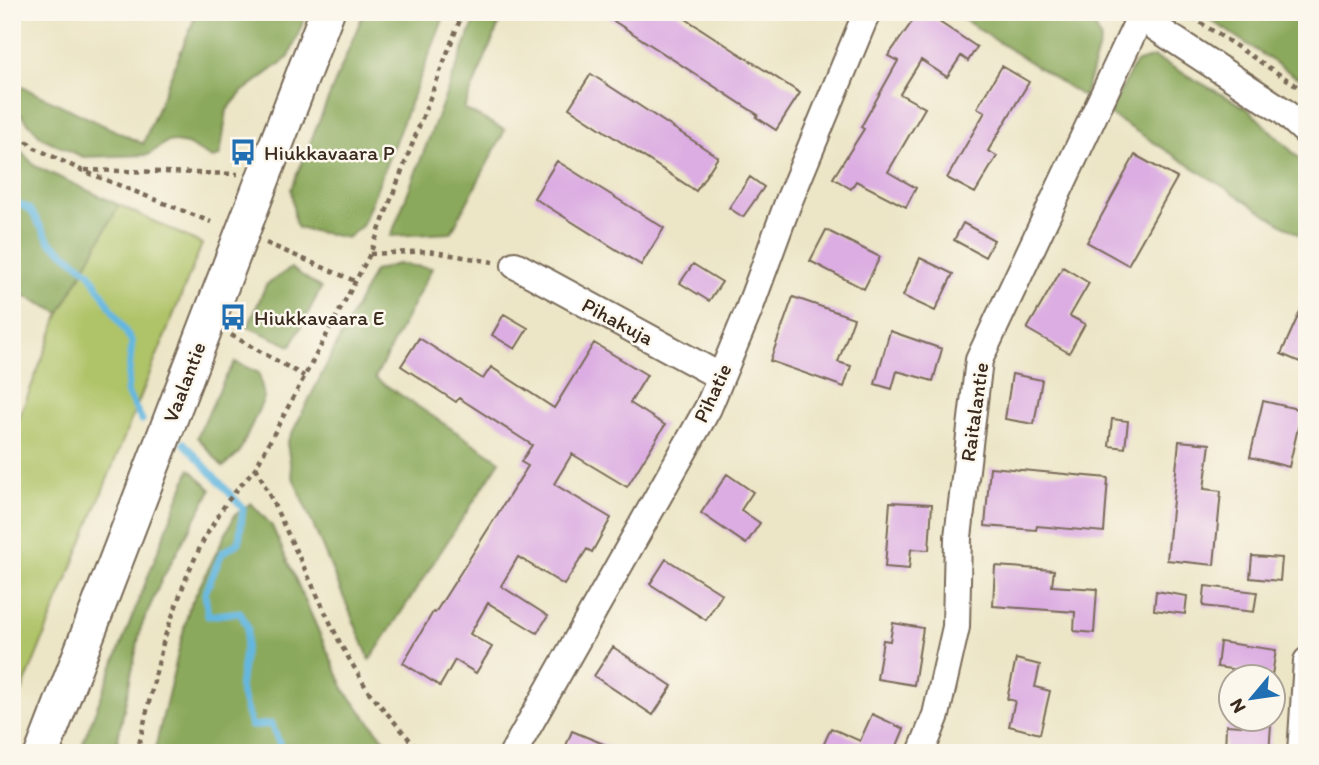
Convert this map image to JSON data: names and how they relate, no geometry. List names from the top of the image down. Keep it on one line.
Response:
{"streets":{"street":["Pihakuja","Vaalantie","Pihatie","Raitalantie"]},"crossings":[["Pihakuja","Pihatie"]],"places":{"bus stop":["Hiukkavaara P","Hiukkavaara E"]},"north":"bottom left"}
